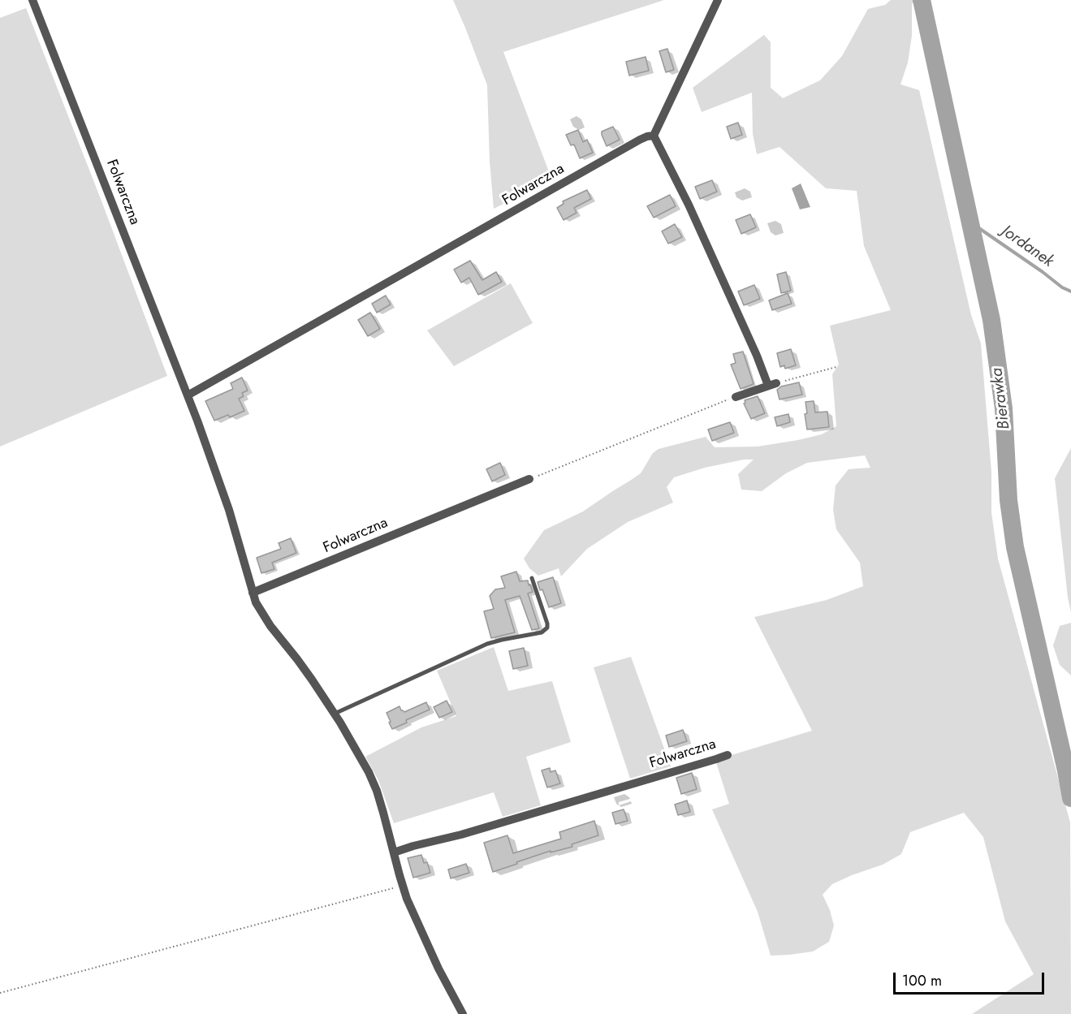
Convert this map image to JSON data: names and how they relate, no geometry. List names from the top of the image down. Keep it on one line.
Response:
{"streets":{"street":["Folwarczna"]},"water":["Jordanek","Bierawka"],"scale_bar":"100 m"}
